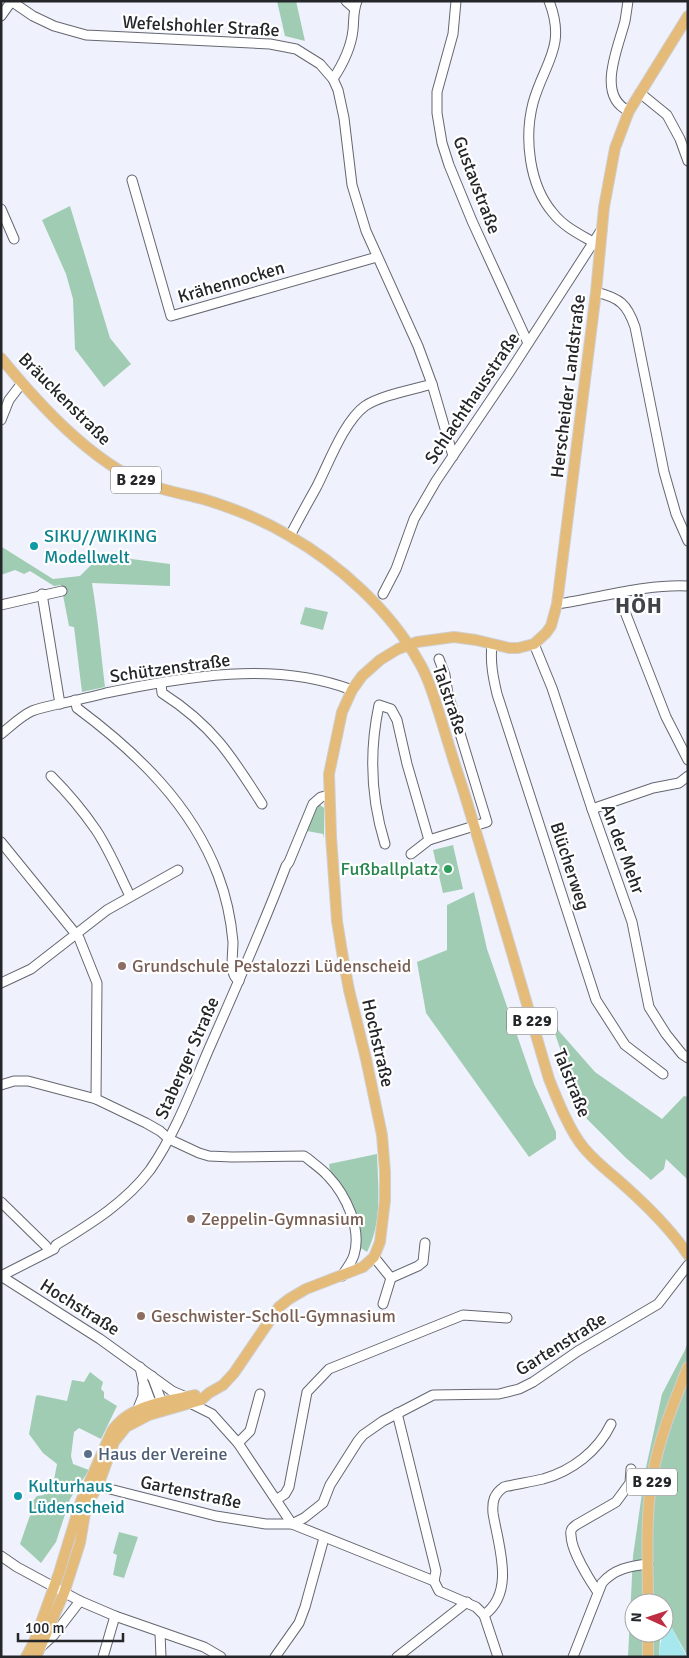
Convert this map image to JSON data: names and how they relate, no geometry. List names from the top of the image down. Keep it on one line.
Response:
{"streets":{"main road":["Herscheider Landstraße","Bräuckenstraße","B 229","Talstraße","Hochstraße"],"street":["Wefelshohler Straße","Gustavstraße","Krähennocken","Schlachthausstraße","Schützenstraße","An der Mehr","Blücherweg","Staberger Straße","Gartenstraße"]},"crossings":[["Wefelshohler Straße","Krähennocken"],["Wefelshohler Straße","Schlachthausstraße"],["Gustavstraße","Schlachthausstraße"],["Herscheider Landstraße","Schlachthausstraße"],["Herscheider Landstraße","An der Mehr"],["Bräuckenstraße","Talstraße"],["Bräuckenstraße","Hochstraße"],["Schützenstraße","Hochstraße"],["Talstraße","Hochstraße"],["Hochstraße","Staberger Straße"]],"districts":["HÖH"],"places":["SIKU//WIKING Modellwelt","Fußballplatz","Grundschule Pestalozzi Lüdenscheid","Zeppelin-Gymnasium","Geschwister-Scholl-Gymnasium","Haus der Vereine","Kulturhaus Lüdenscheid"],"scale_bar":"100 m","north":"left"}
